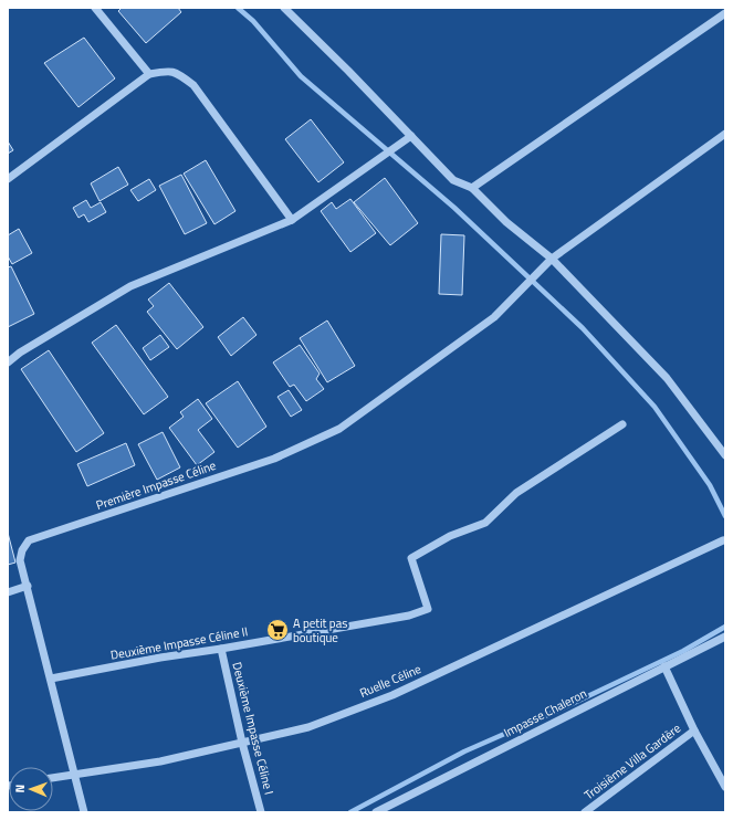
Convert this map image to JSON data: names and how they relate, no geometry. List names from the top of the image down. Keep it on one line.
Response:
{"streets":{"street":["Première Impasse Céline","Deuxième Impasse Céline II","Ruelle Céline","Impasse Chaleron","Deuxième Impasse Céline I","Troisième Villa Gardère"]},"crossings":[["Première Impasse Céline","Deuxième Impasse Céline II"],["Première Impasse Céline","Ruelle Céline"],["Deuxième Impasse Céline II","Deuxième Impasse Céline I"],["Ruelle Céline","Deuxième Impasse Céline I"]],"places":{"supermarket":["A petit pas boutique"]},"north":"left"}
